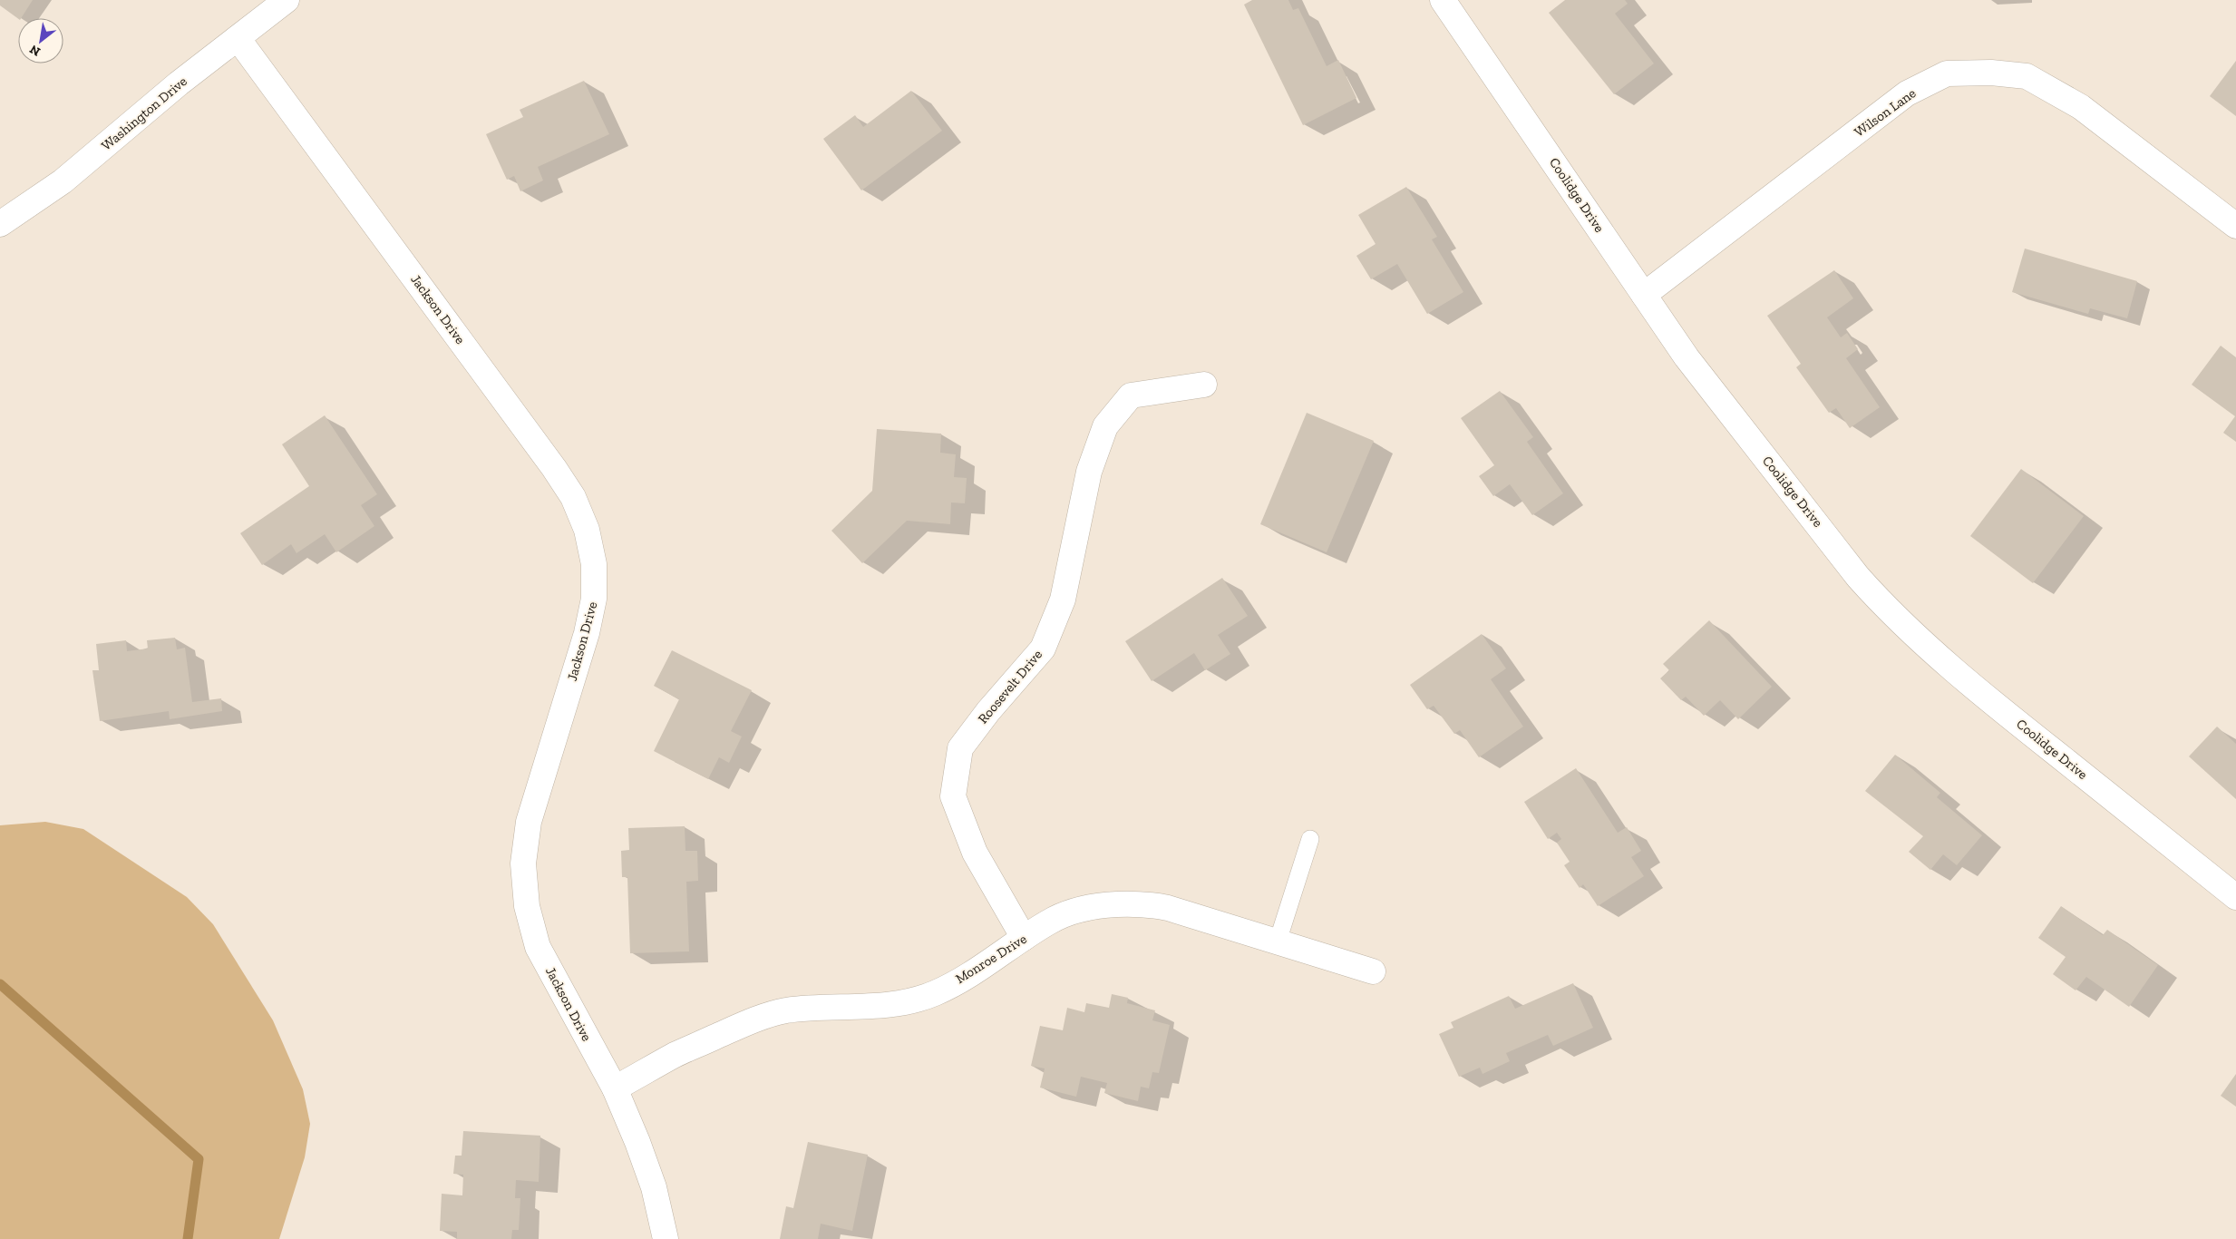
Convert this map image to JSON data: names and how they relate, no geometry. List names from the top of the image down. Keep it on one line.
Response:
{"streets":{"street":["Wilson Lane","Washington Drive","Coolidge Drive","Jackson Drive","Roosevelt Drive","Monroe Drive"]},"crossings":[["Wilson Lane","Coolidge Drive"],["Washington Drive","Jackson Drive"],["Jackson Drive","Monroe Drive"],["Roosevelt Drive","Monroe Drive"]],"north":"bottom left"}
